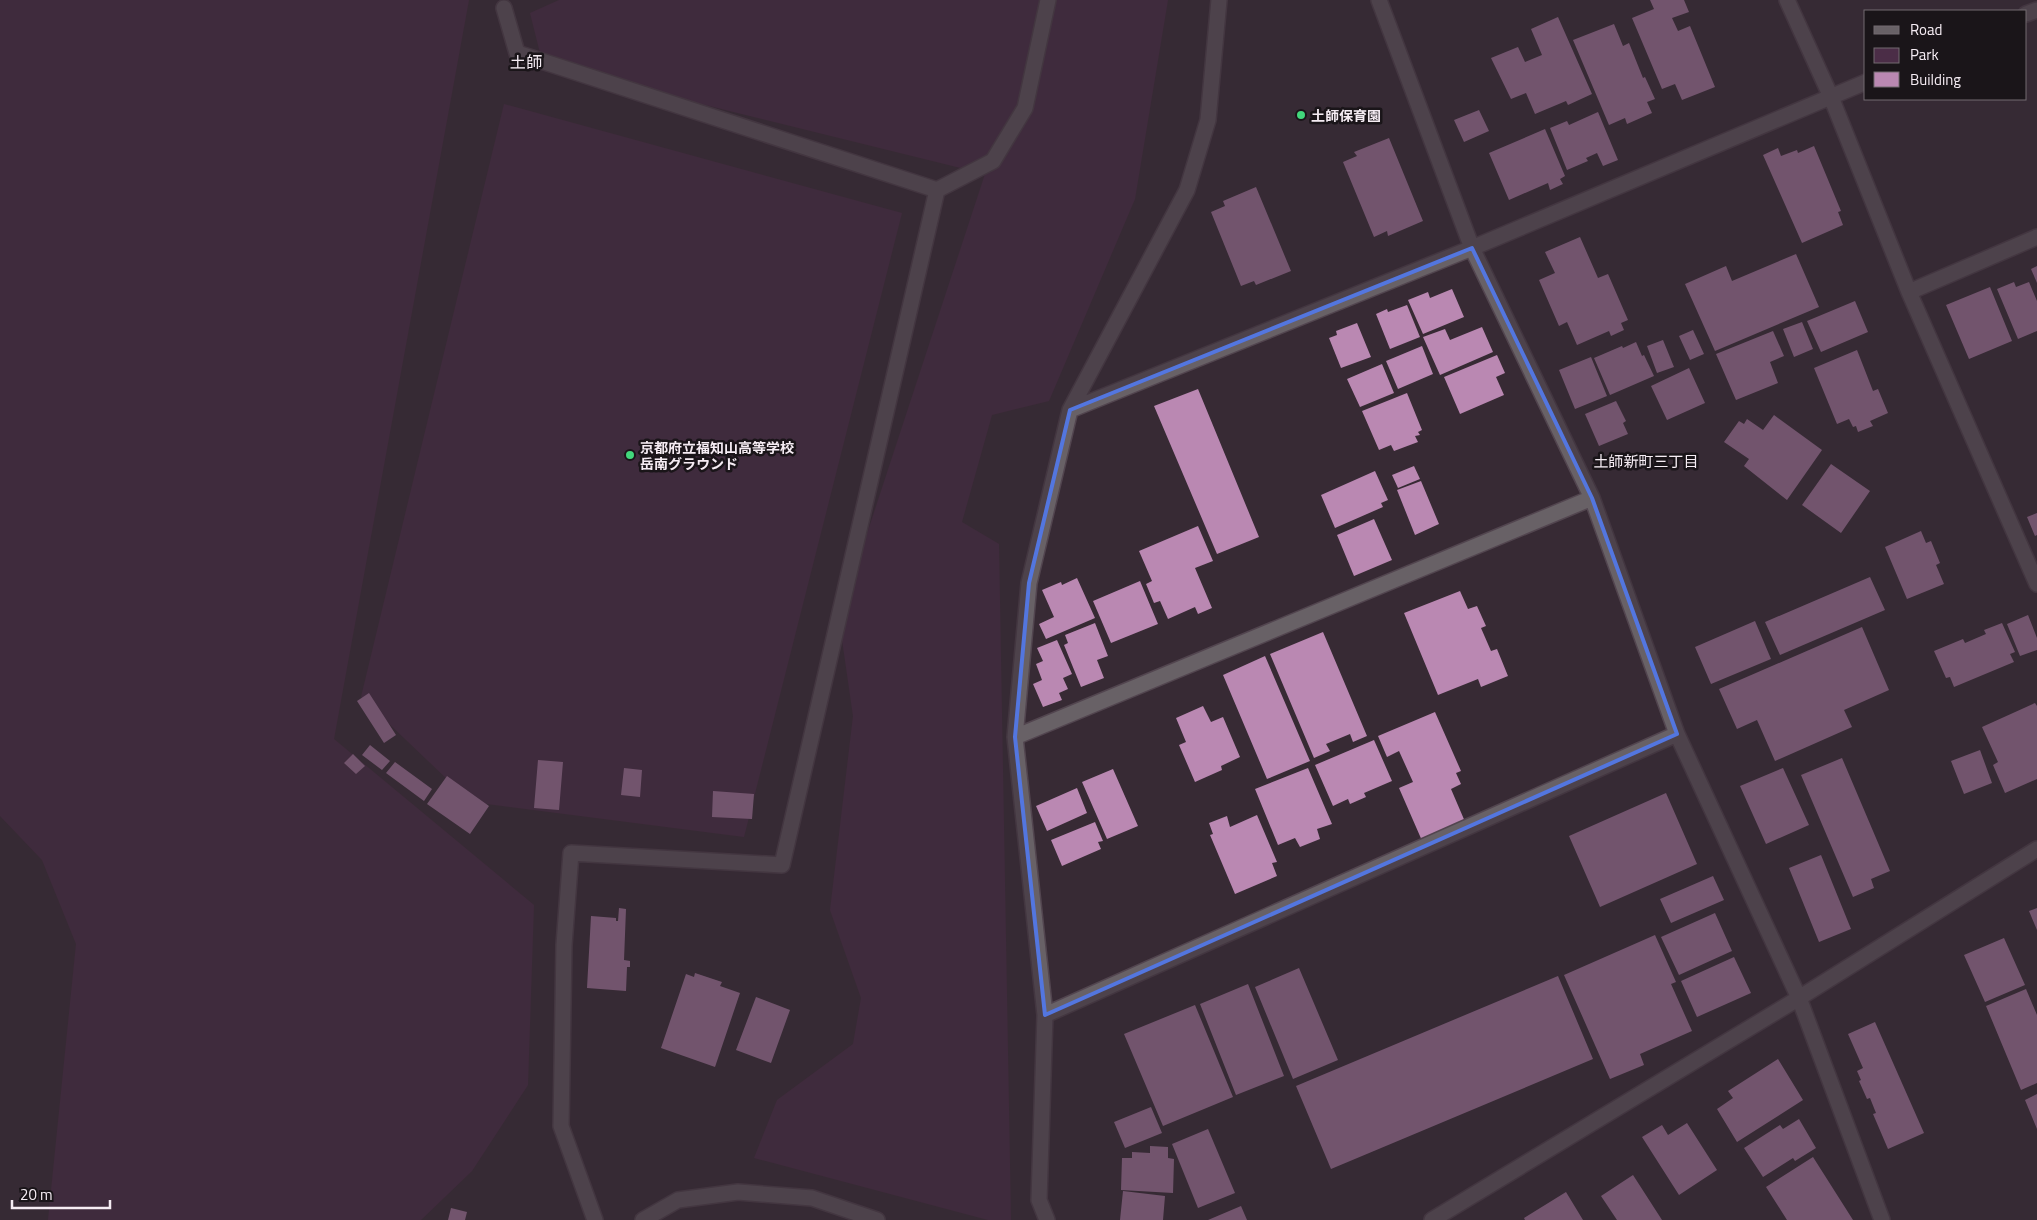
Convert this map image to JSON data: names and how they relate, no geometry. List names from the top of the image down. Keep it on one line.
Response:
{"districts":["土師","土師新町三丁目"],"places":["土師保育園","京都府立福知山高等学校 岳南グラウンド"],"legend":["Road","Park","Building"],"scale_bar":"20 m"}
